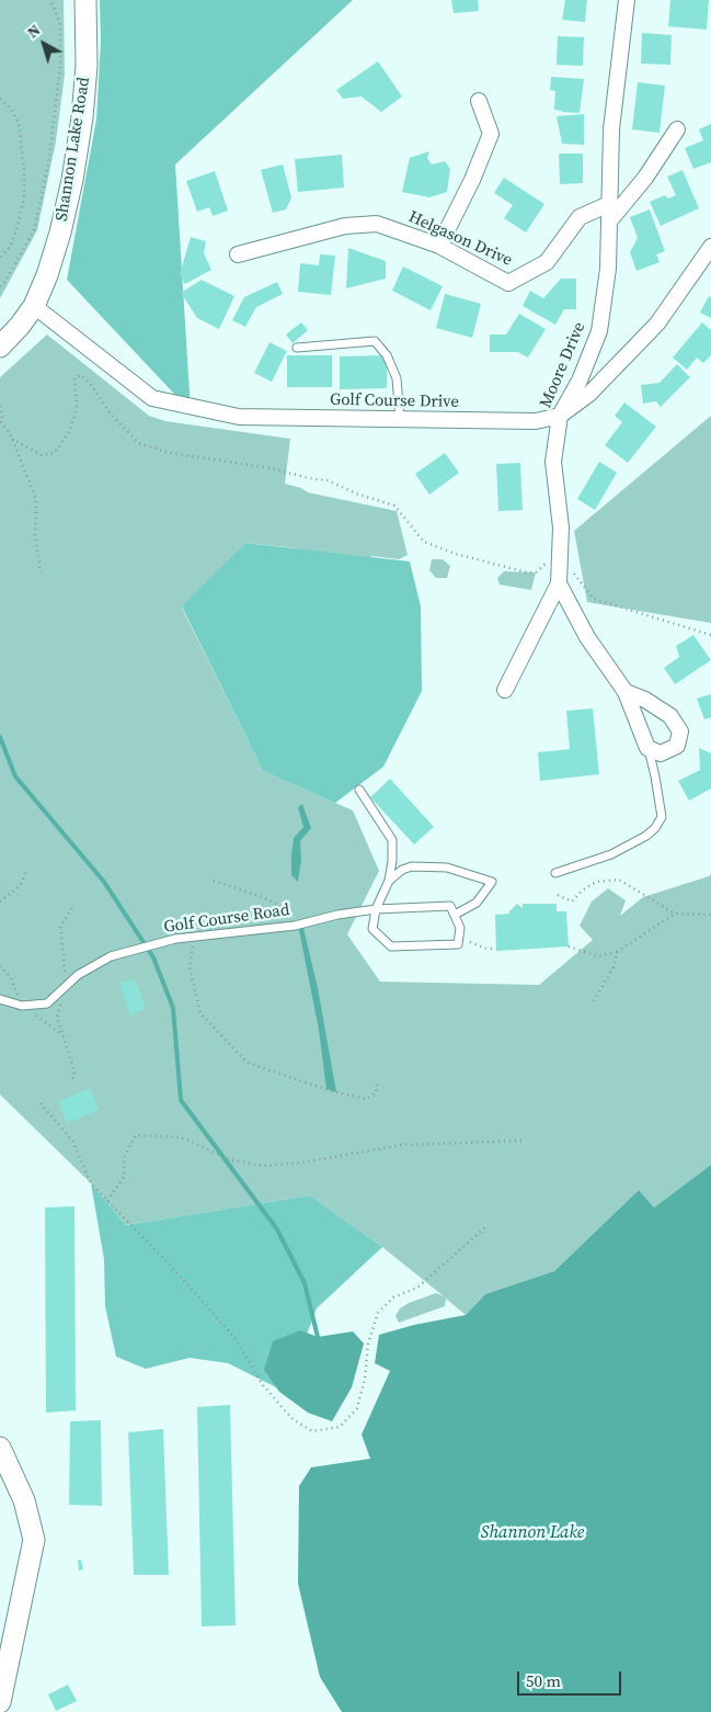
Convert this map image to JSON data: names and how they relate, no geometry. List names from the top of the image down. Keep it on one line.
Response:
{"streets":{"main road":["Shannon Lake Road"],"street":["Helgason Drive","Moore Drive","Golf Course Drive"],"lane":["Golf Course Road"]},"crossings":[["Shannon Lake Road","Golf Course Drive"],["Helgason Drive","Moore Drive"],["Moore Drive","Golf Course Drive"]],"water":["Shannon Lake"],"scale_bar":"50 m","north":"top left"}
